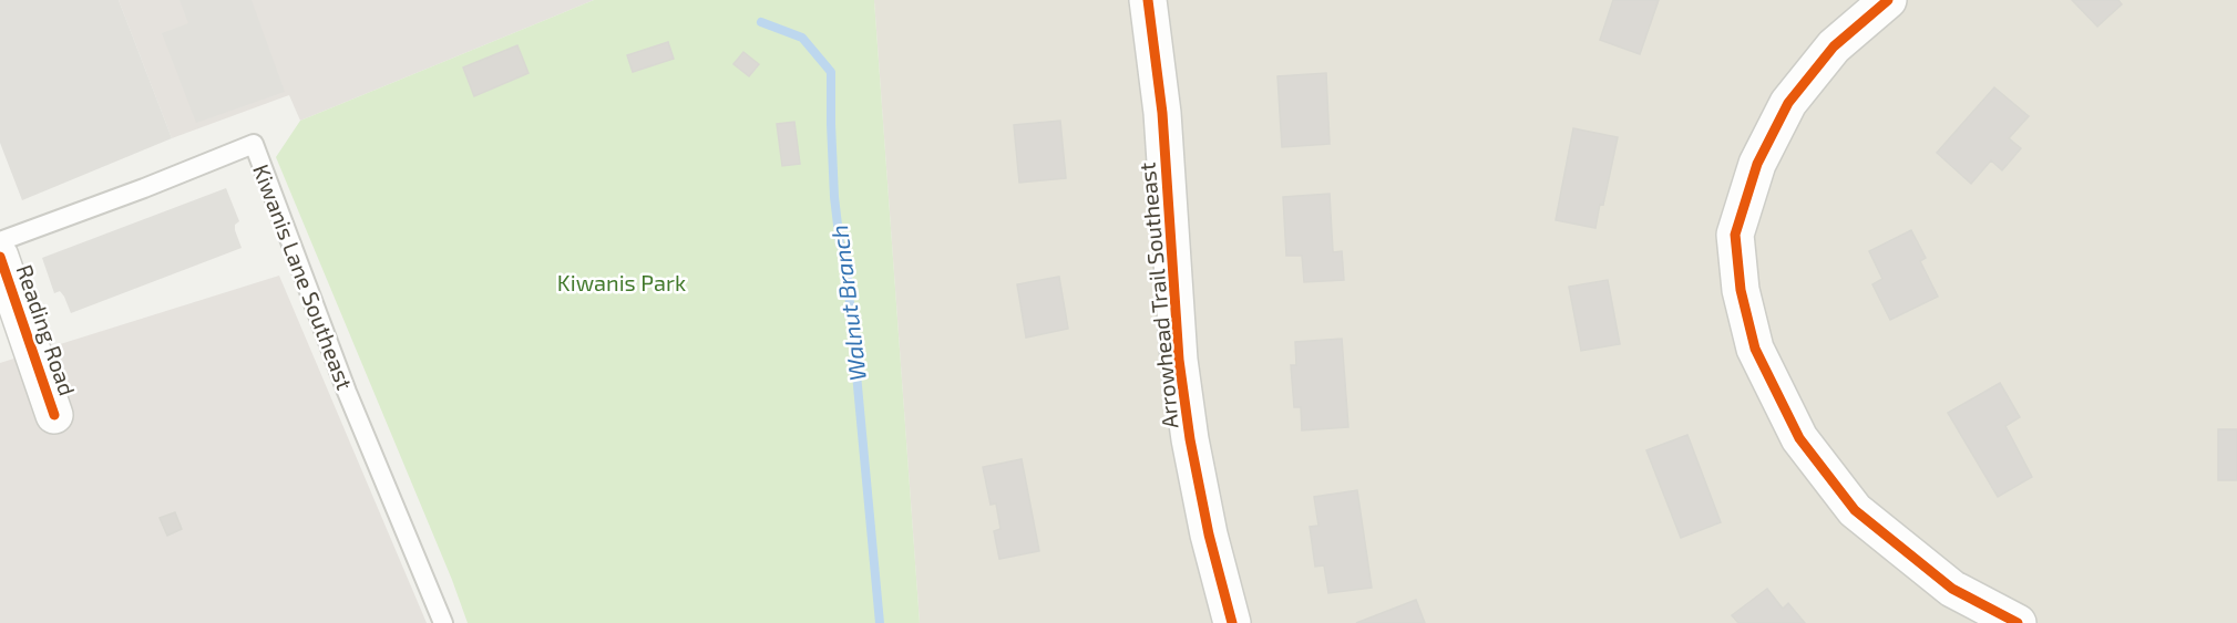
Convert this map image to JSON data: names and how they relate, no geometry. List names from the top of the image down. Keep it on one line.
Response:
{"streets":{"street":["Arrowhead Trail Southeast","Reading Road"],"lane":["Kiwanis Lane Southeast"]},"water":["Walnut Branch"],"parks":["Kiwanis Park"]}
